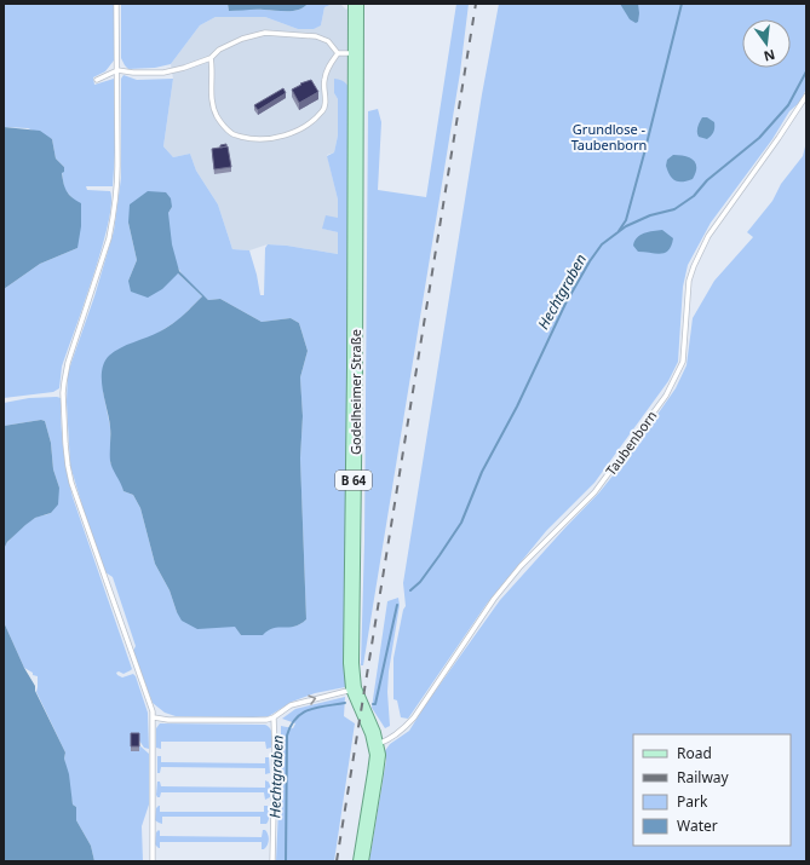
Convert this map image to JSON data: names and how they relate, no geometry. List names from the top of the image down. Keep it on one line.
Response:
{"streets":{"main road":["Godelheimer Straße","B 64"],"lane":["Taubenborn"]},"crossings":[["Godelheimer Straße","Taubenborn"]],"water":["Hechtgraben"],"parks":["Grundlose - Taubenborn"],"legend":["Road","Railway","Park","Water"],"north":"bottom"}
